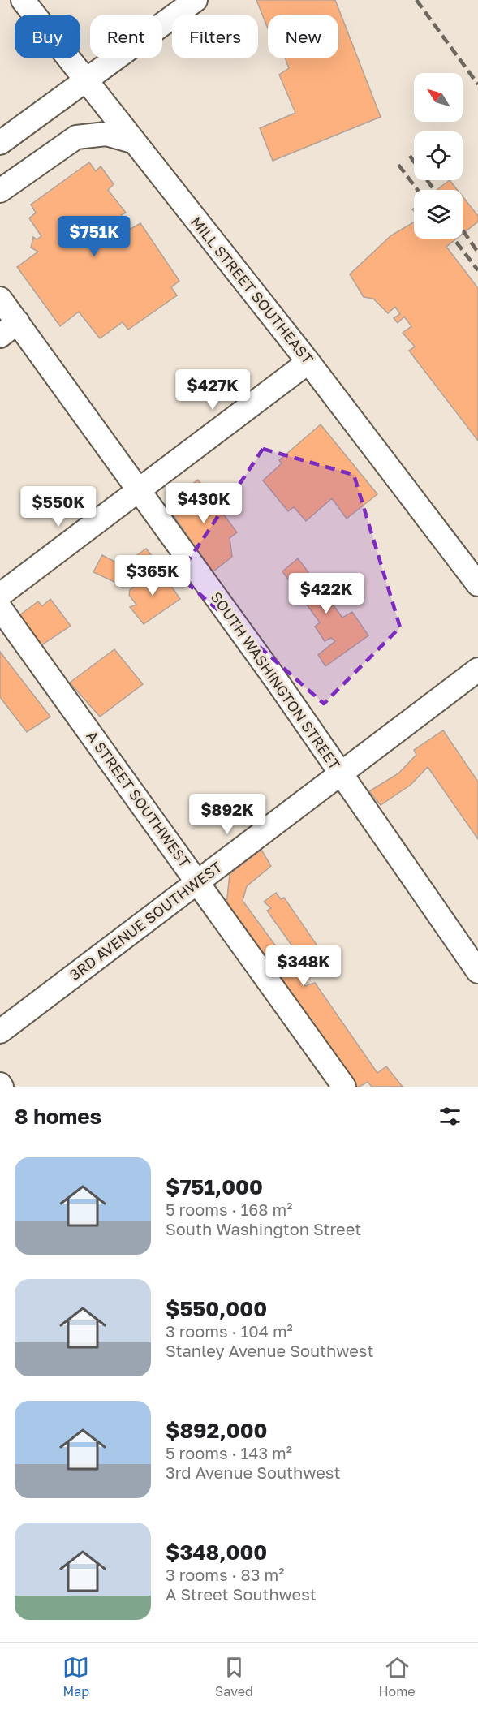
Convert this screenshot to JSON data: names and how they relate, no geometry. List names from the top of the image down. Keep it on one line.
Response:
{"streets":{"street":["MILL STREET SOUTHEAST","SOUTH WASHINGTON STREET","A STREET SOUTHWEST","3RD AVENUE SOUTHWEST"]},"crossings":[["SOUTH WASHINGTON STREET","3RD AVENUE SOUTHWEST"],["A STREET SOUTHWEST","3RD AVENUE SOUTHWEST"]],"north":"top left","page":{"chip":["Buy","Rent","Filters","New"],"price":["$751K","$427K","$430K","$550K","$365K","$422K","$892K","$348K"],"heading":"8 homes","list":[{"name":"$751,000","note":"5 rooms · 168 m² · South Washington Street"},{"name":"$550,000","note":"3 rooms · 104 m² · Stanley Avenue Southwest"},{"name":"$892,000","note":"5 rooms · 143 m² · 3rd Avenue Southwest"},{"name":"$348,000","note":"3 rooms · 83 m² · A Street Southwest"}],"tabs":["Map","Saved","Home"]}}
